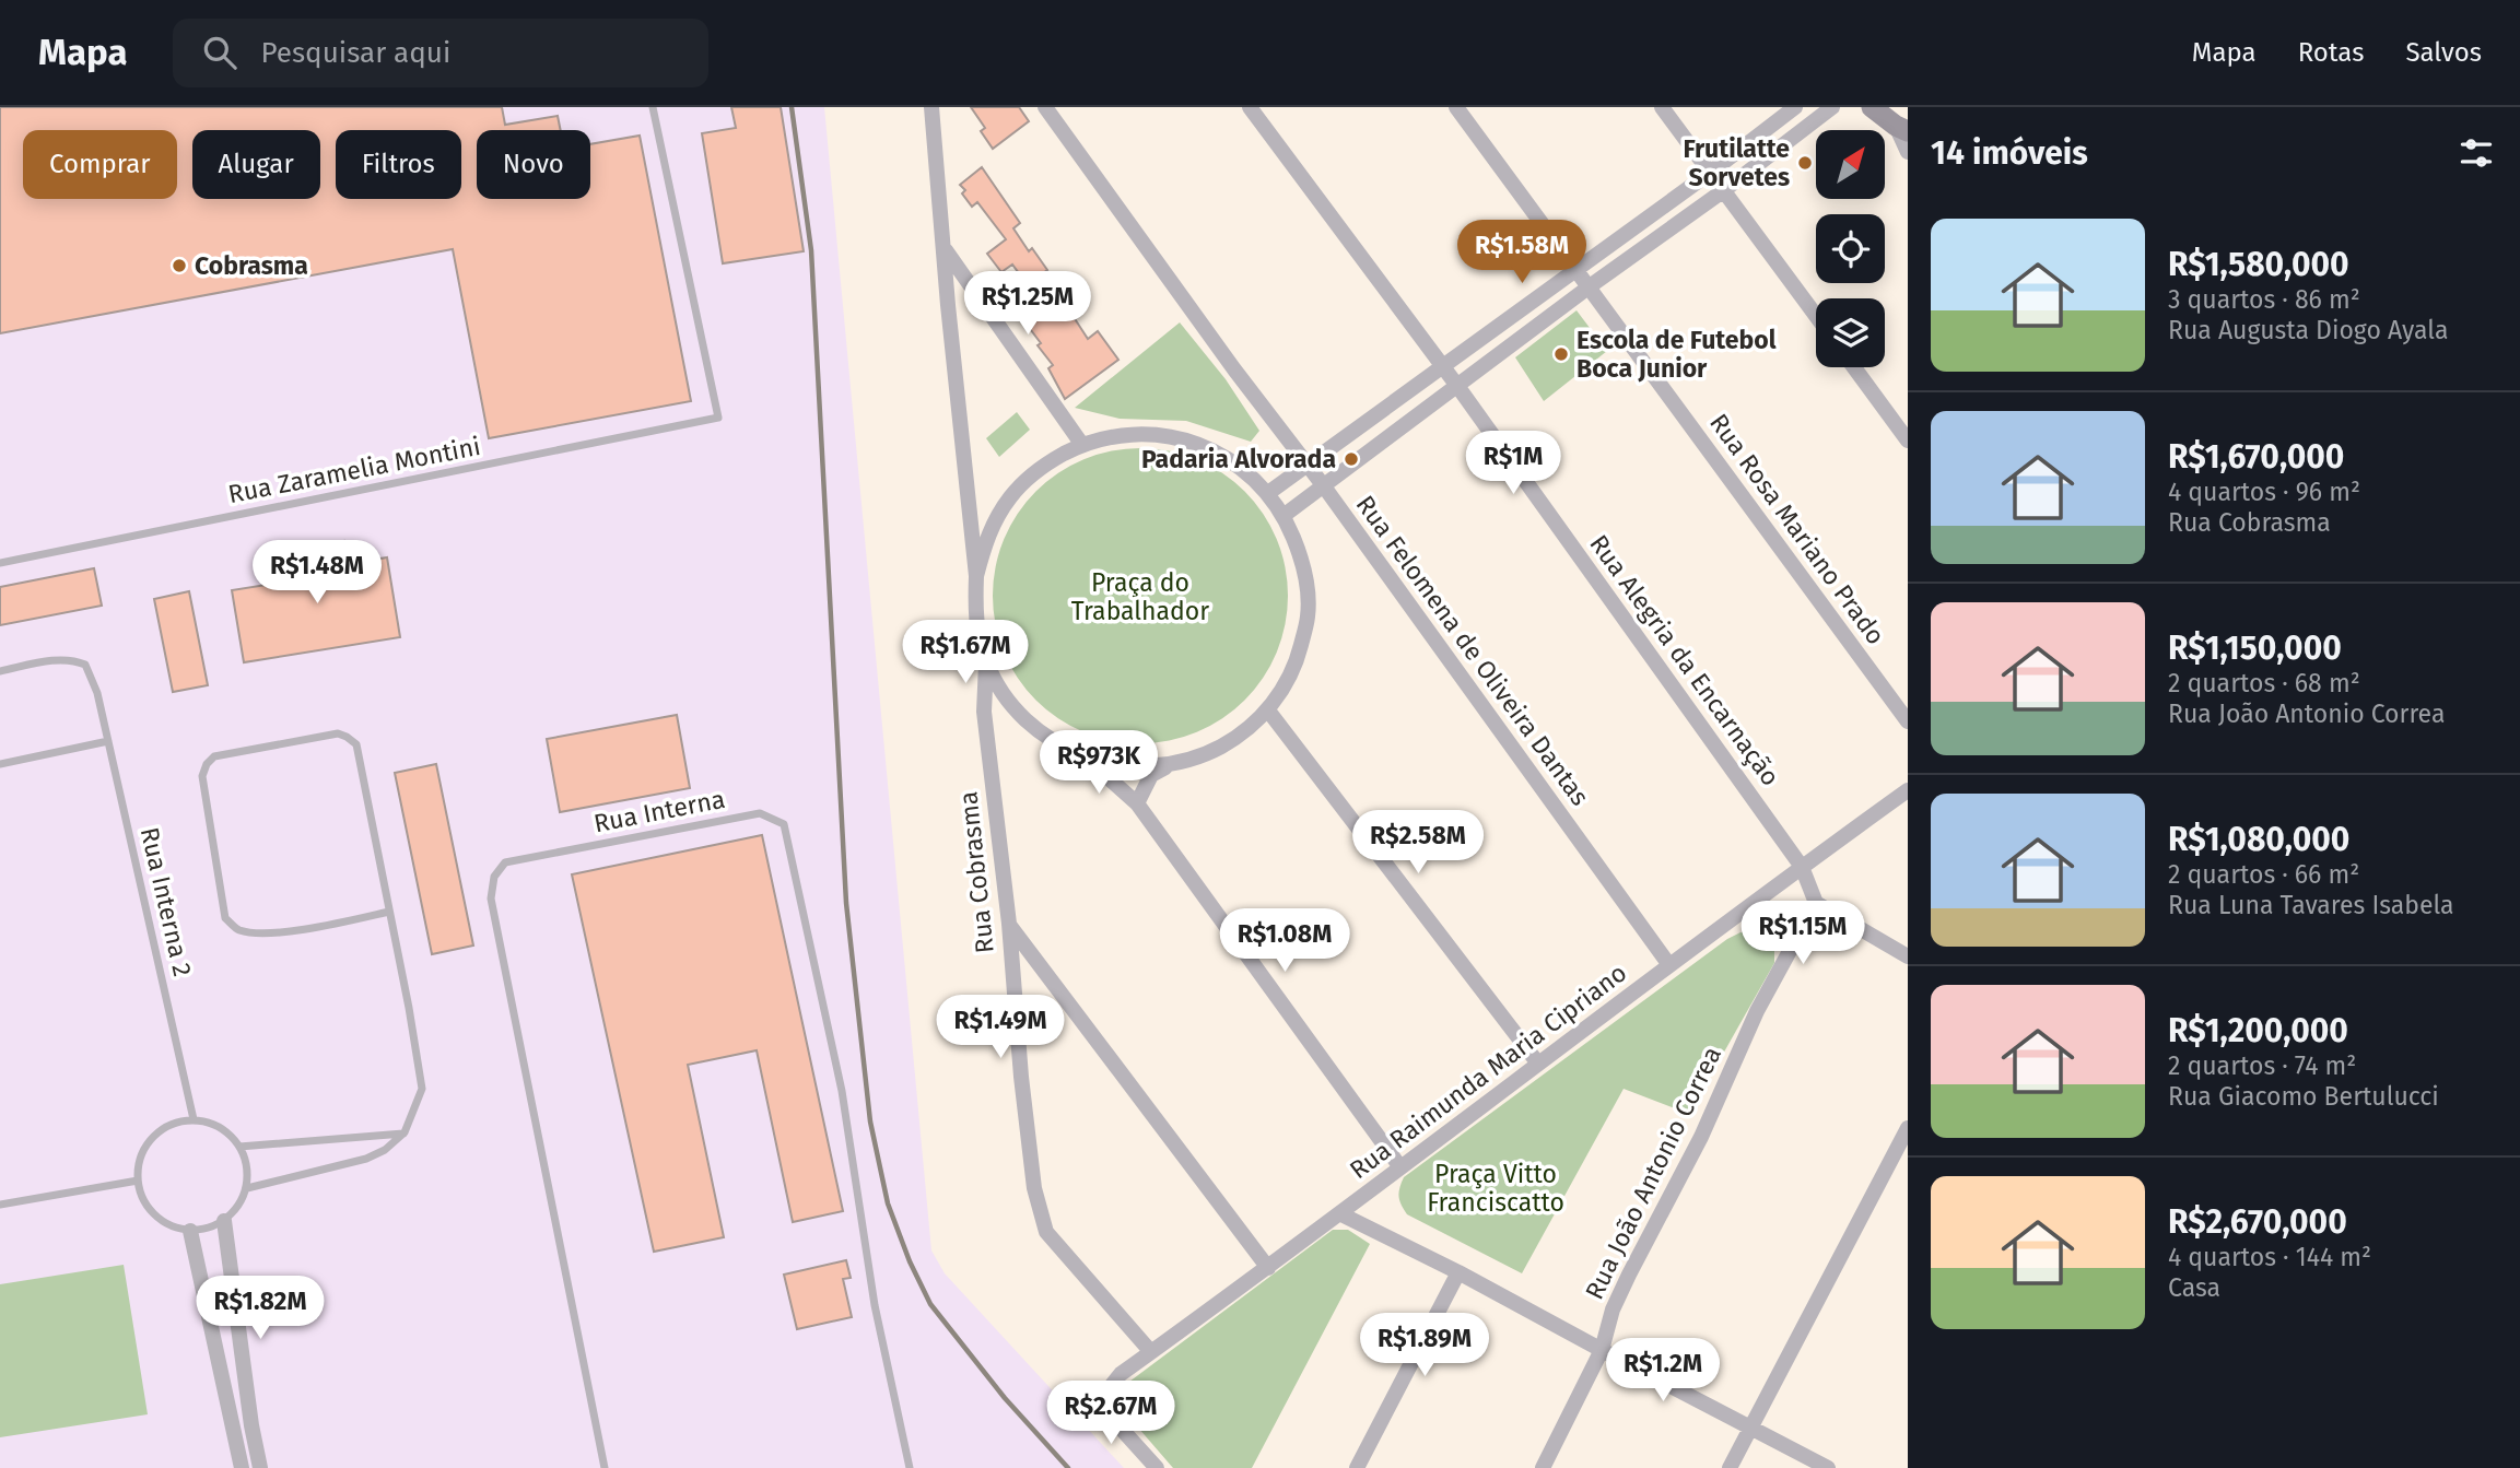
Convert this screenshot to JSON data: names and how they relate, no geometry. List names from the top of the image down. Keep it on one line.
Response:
{"streets":{"street":["Rua Rosa Mariano Prado","Rua Felomena de Oliveira Dantas","Rua Alegria da Encarnação","Rua Cobrasma","Rua Raimunda Maria Cipriano","Rua João Antonio Correa"],"lane":["Rua Zaramelia Montini","Rua Interna","Rua Interna 2"]},"crossings":[["Rua Felomena de Oliveira Dantas","Rua Raimunda Maria Cipriano"],["Rua Alegria da Encarnação","Rua Raimunda Maria Cipriano"],["Rua Alegria da Encarnação","Rua João Antonio Correa"],["Rua Cobrasma","Rua Raimunda Maria Cipriano"]],"parks":["Praça do Trabalhador","Praça Vitto Franciscatto"],"places":["Frutilatte Sorvetes","Cobrasma","Escola de Futebol Boca Junior","Padaria Alvorada"],"north":"top right","page":{"header":"Mapa","search":"Pesquisar aqui","nav":["Mapa","Rotas","Salvos"],"heading":"14 imóveis","chip":["Comprar","Alugar","Filtros","Novo"],"list":[{"name":"R$1,580,000","note":"3 quartos · 86 m² · Rua Augusta Diogo Ayala"},{"name":"R$1,670,000","note":"4 quartos · 96 m² · Rua Cobrasma"},{"name":"R$1,150,000","note":"2 quartos · 68 m² · Rua João Antonio Correa"},{"name":"R$1,080,000","note":"2 quartos · 66 m² · Rua Luna Tavares Isabela"},{"name":"R$1,200,000","note":"2 quartos · 74 m² · Rua Giacomo Bertulucci"},{"name":"R$2,670,000","note":"4 quartos · 144 m² · Casa"}],"price":["R$1.58M","R$1.25M","R$1M","R$1.48M","R$1.67M","R$973K","R$2.58M","R$1.15M","R$1.08M","R$1.49M","R$1.82M","R$1.89M","R$1.2M","R$2.67M"]}}
